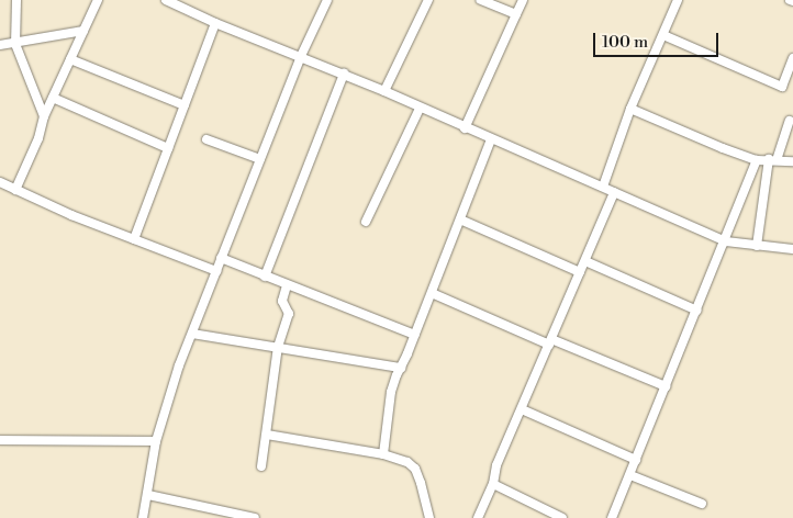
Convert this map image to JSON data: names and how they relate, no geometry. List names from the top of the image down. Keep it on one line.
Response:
{"scale_bar":"100 m"}
